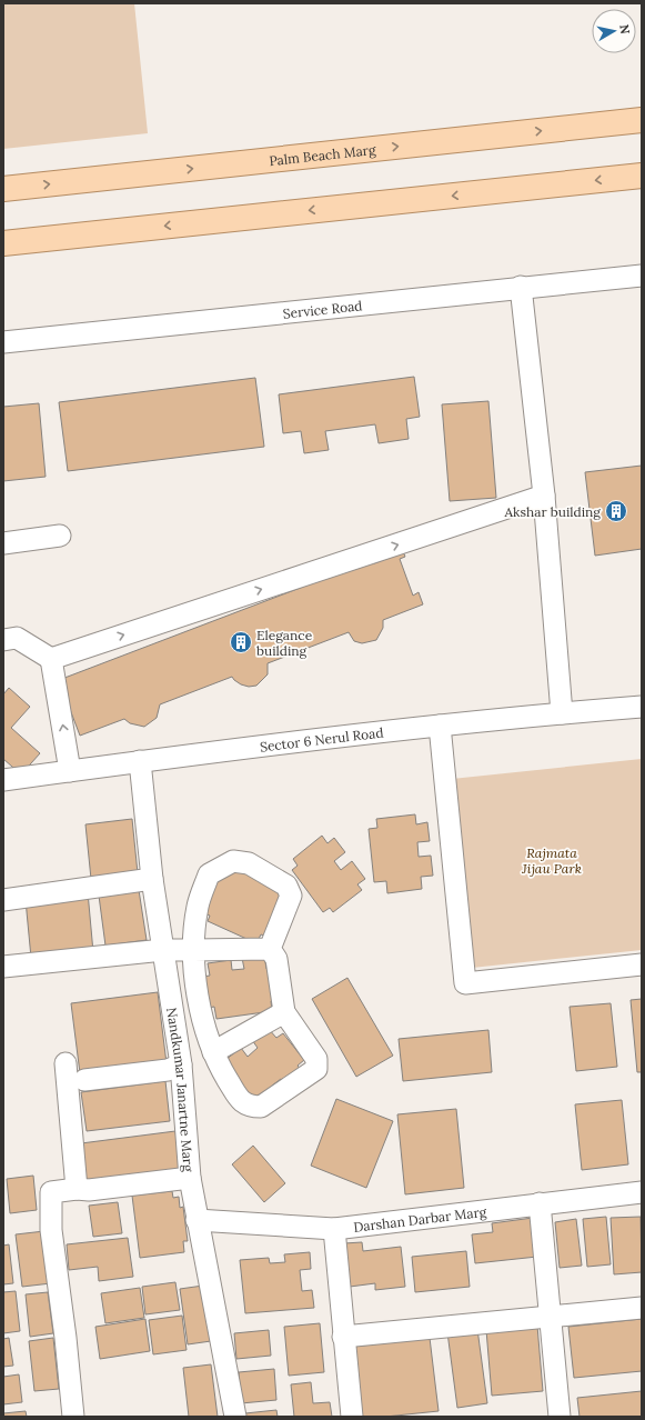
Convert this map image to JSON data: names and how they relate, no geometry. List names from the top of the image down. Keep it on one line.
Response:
{"streets":{"main road":["Palm Beach Marg"],"street":["Service Road","Sector 6 Nerul Road","Nandkumar Janartne Marg","Darshan Darbar Marg"]},"crossings":[["Sector 6 Nerul Road","Nandkumar Janartne Marg"],["Nandkumar Janartne Marg","Darshan Darbar Marg"]],"parks":["Rajmata Jijau Park"],"places":{"building":["Akshar building","Elegance building"]},"north":"right"}
